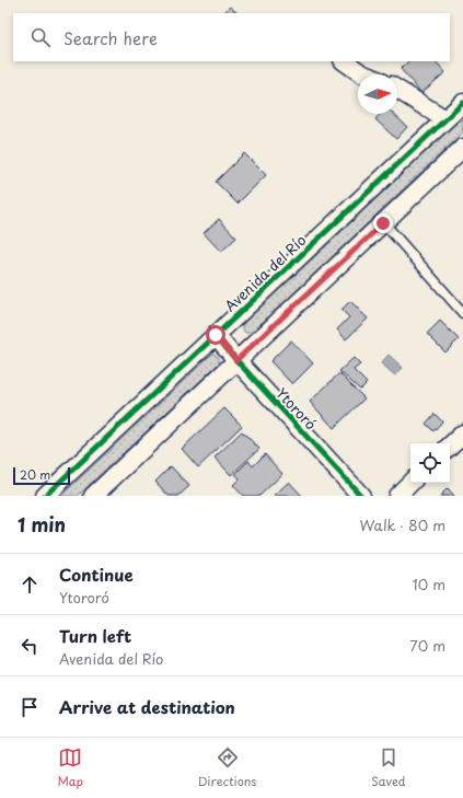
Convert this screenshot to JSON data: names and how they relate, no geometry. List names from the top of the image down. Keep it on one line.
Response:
{"streets":{"street":["Avenida del Río","Ytororó"]},"crossings":[["Avenida del Río","Ytororó"]],"scale_bar":"20 m","north":"right","page":{"search":"Search here","scale":"20 m","heading":["1 min","Walk · 80 m"],"list":[["Continue","Ytororó","10 m"],["Turn left","Avenida del Río","70 m"],"Arrive at destination"],"nav":["Map","Directions","Saved"]}}
